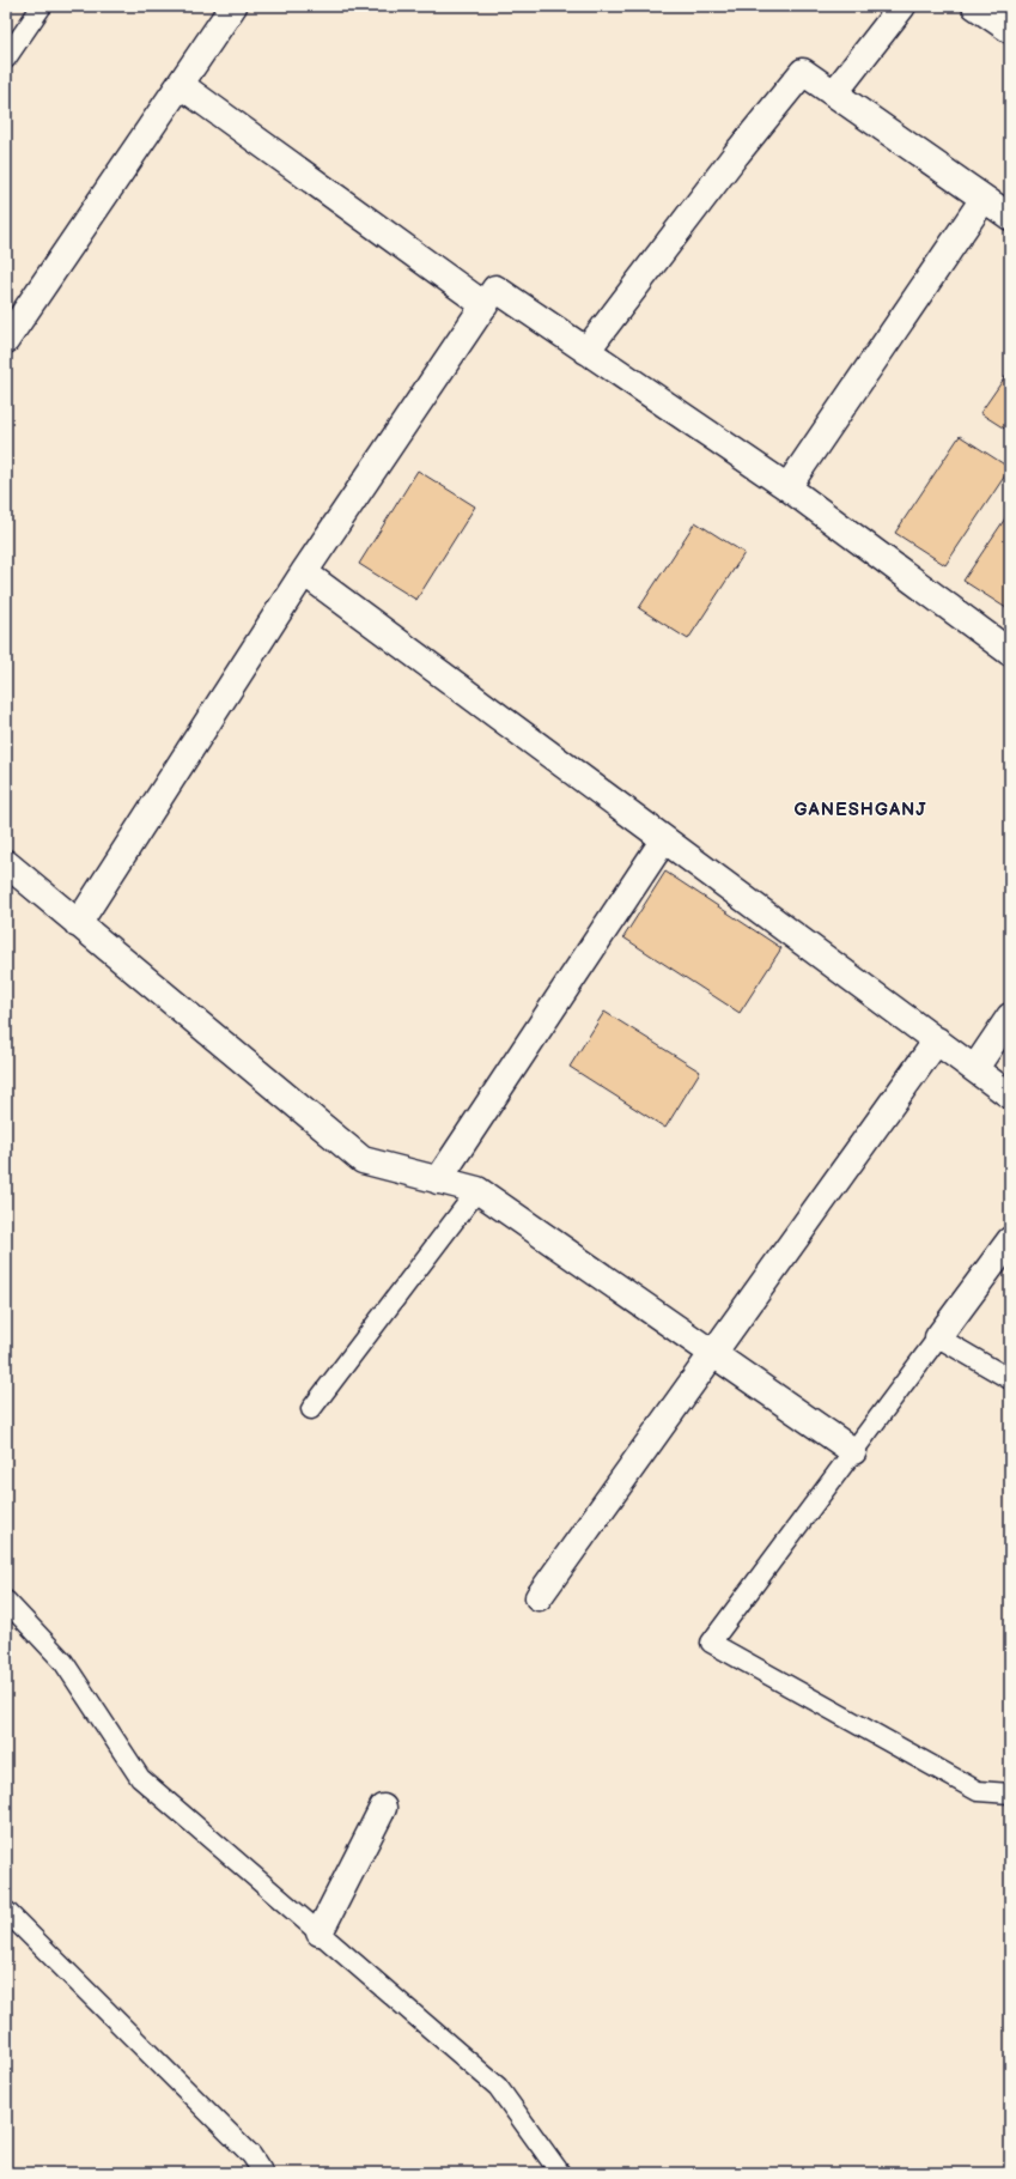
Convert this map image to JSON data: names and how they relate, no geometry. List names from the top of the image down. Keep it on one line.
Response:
{"districts":["GANESHGANJ"]}
